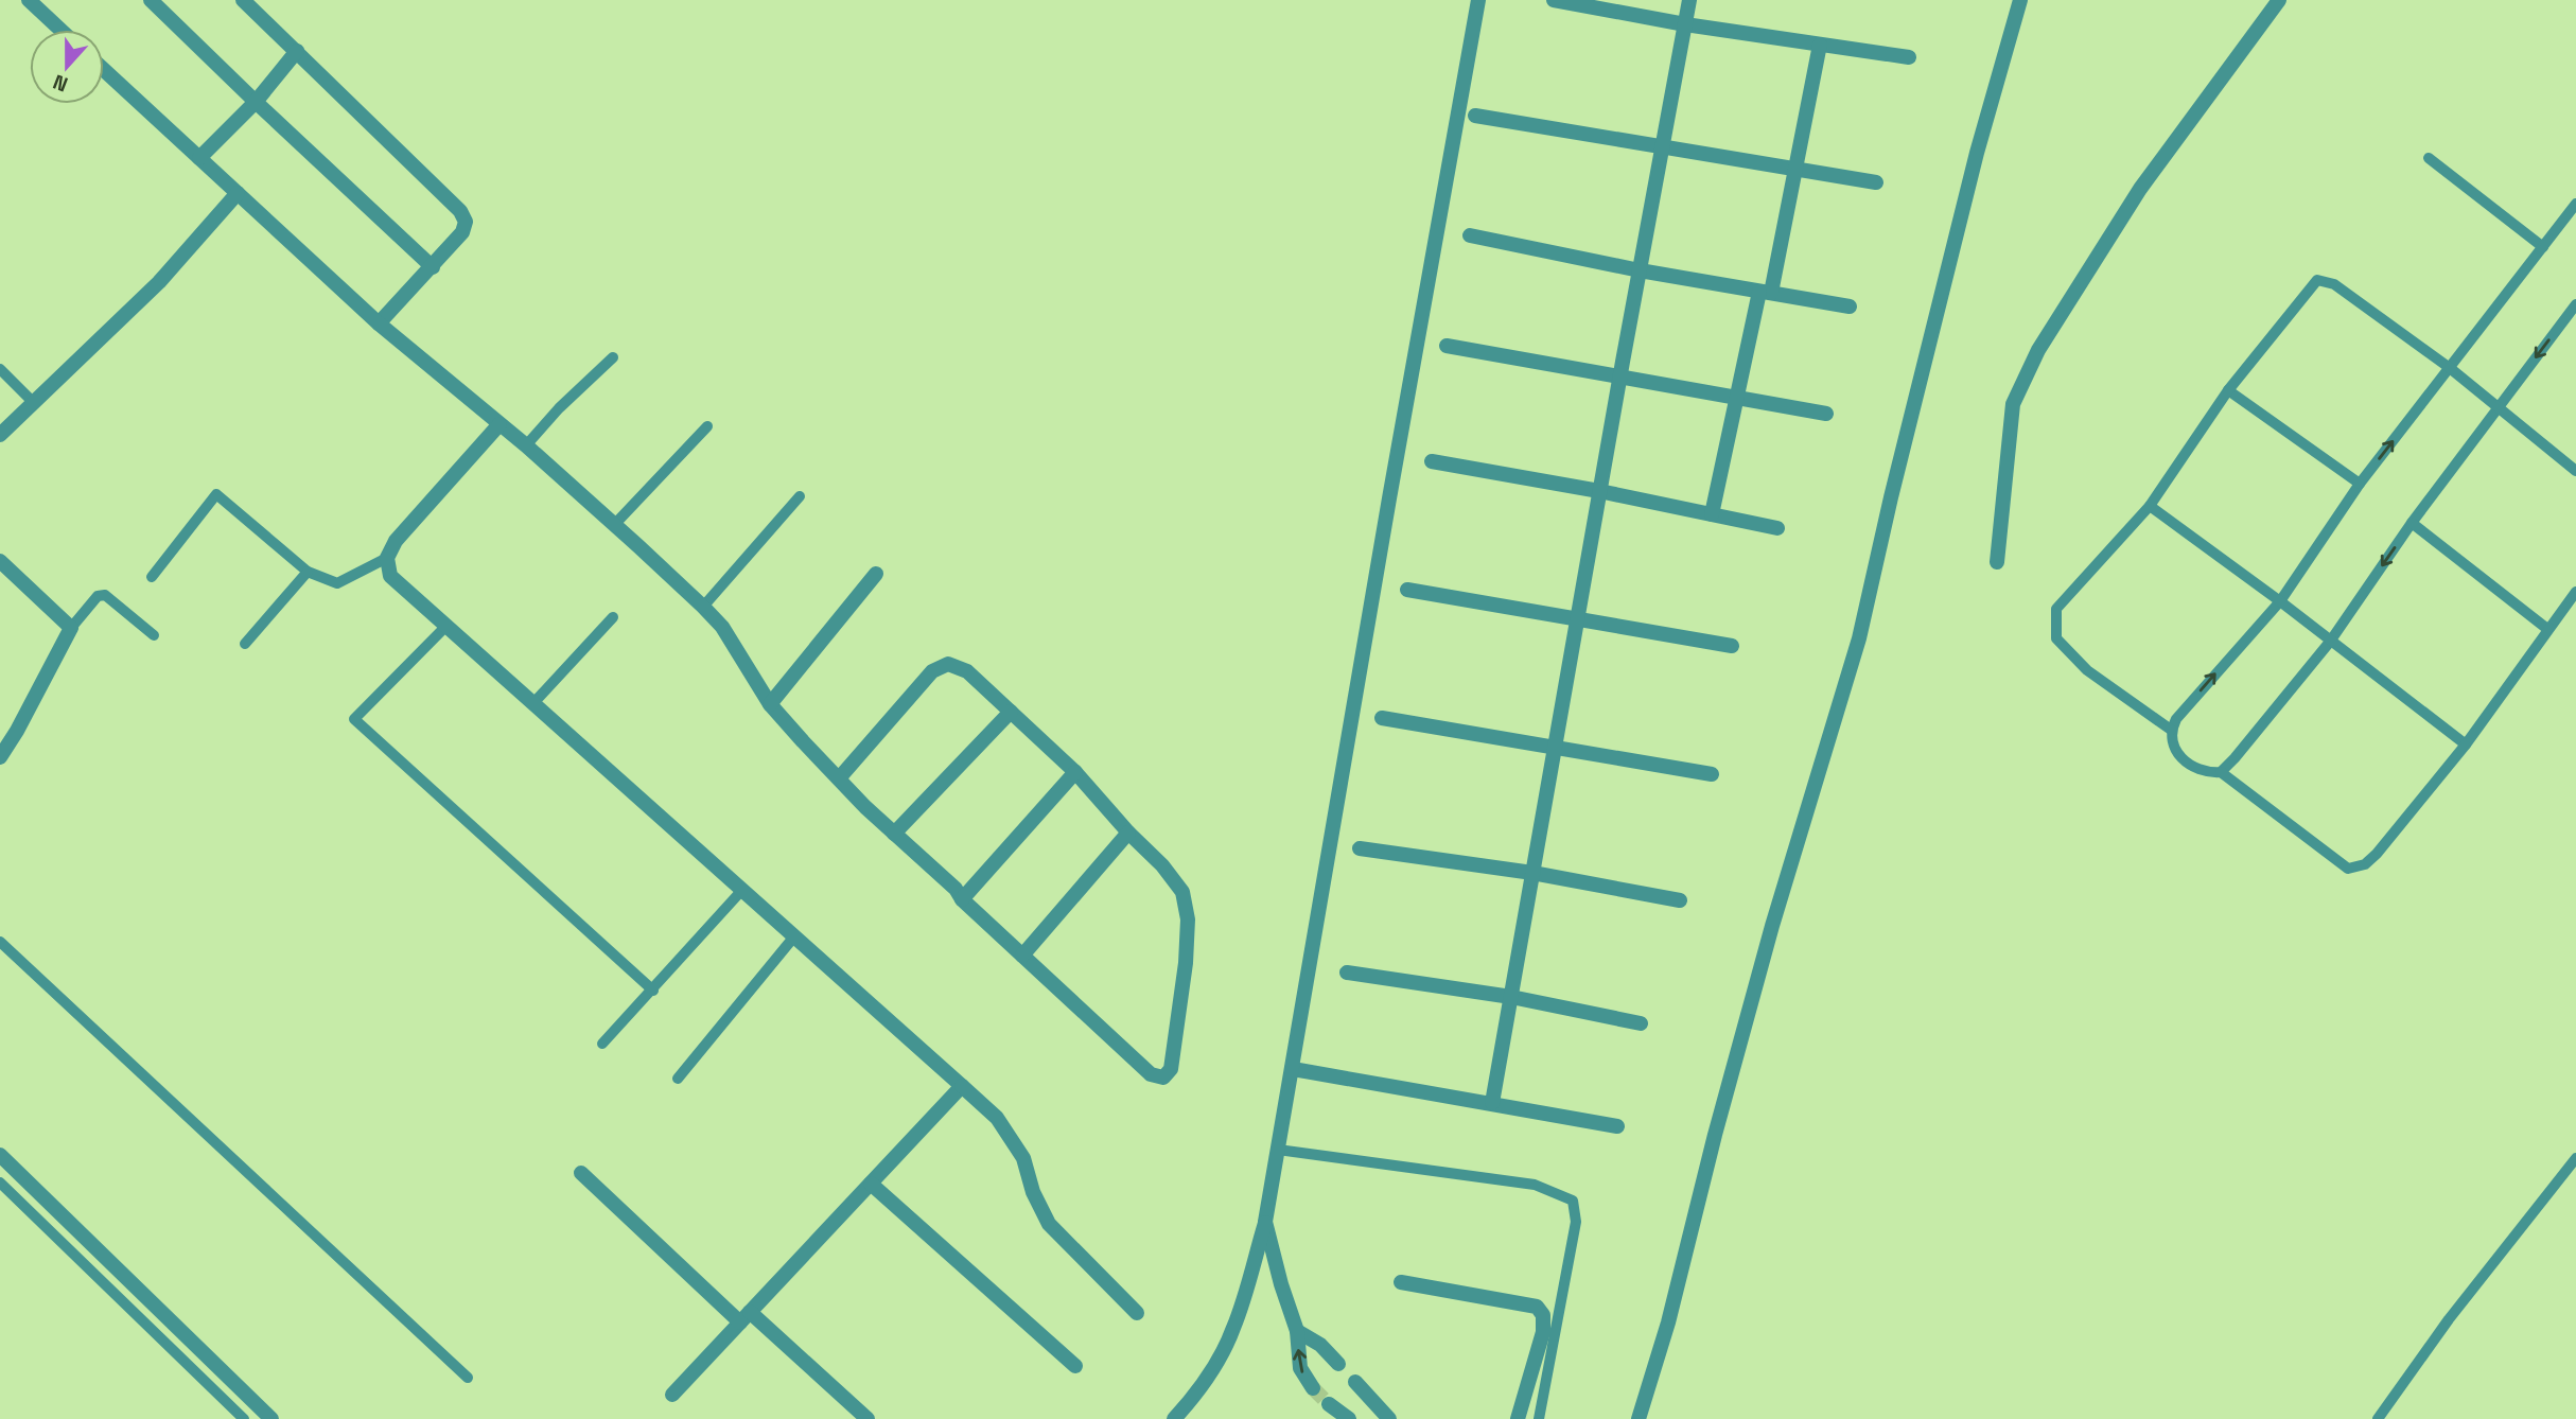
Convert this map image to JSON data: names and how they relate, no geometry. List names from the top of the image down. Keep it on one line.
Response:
{"north":"bottom"}
